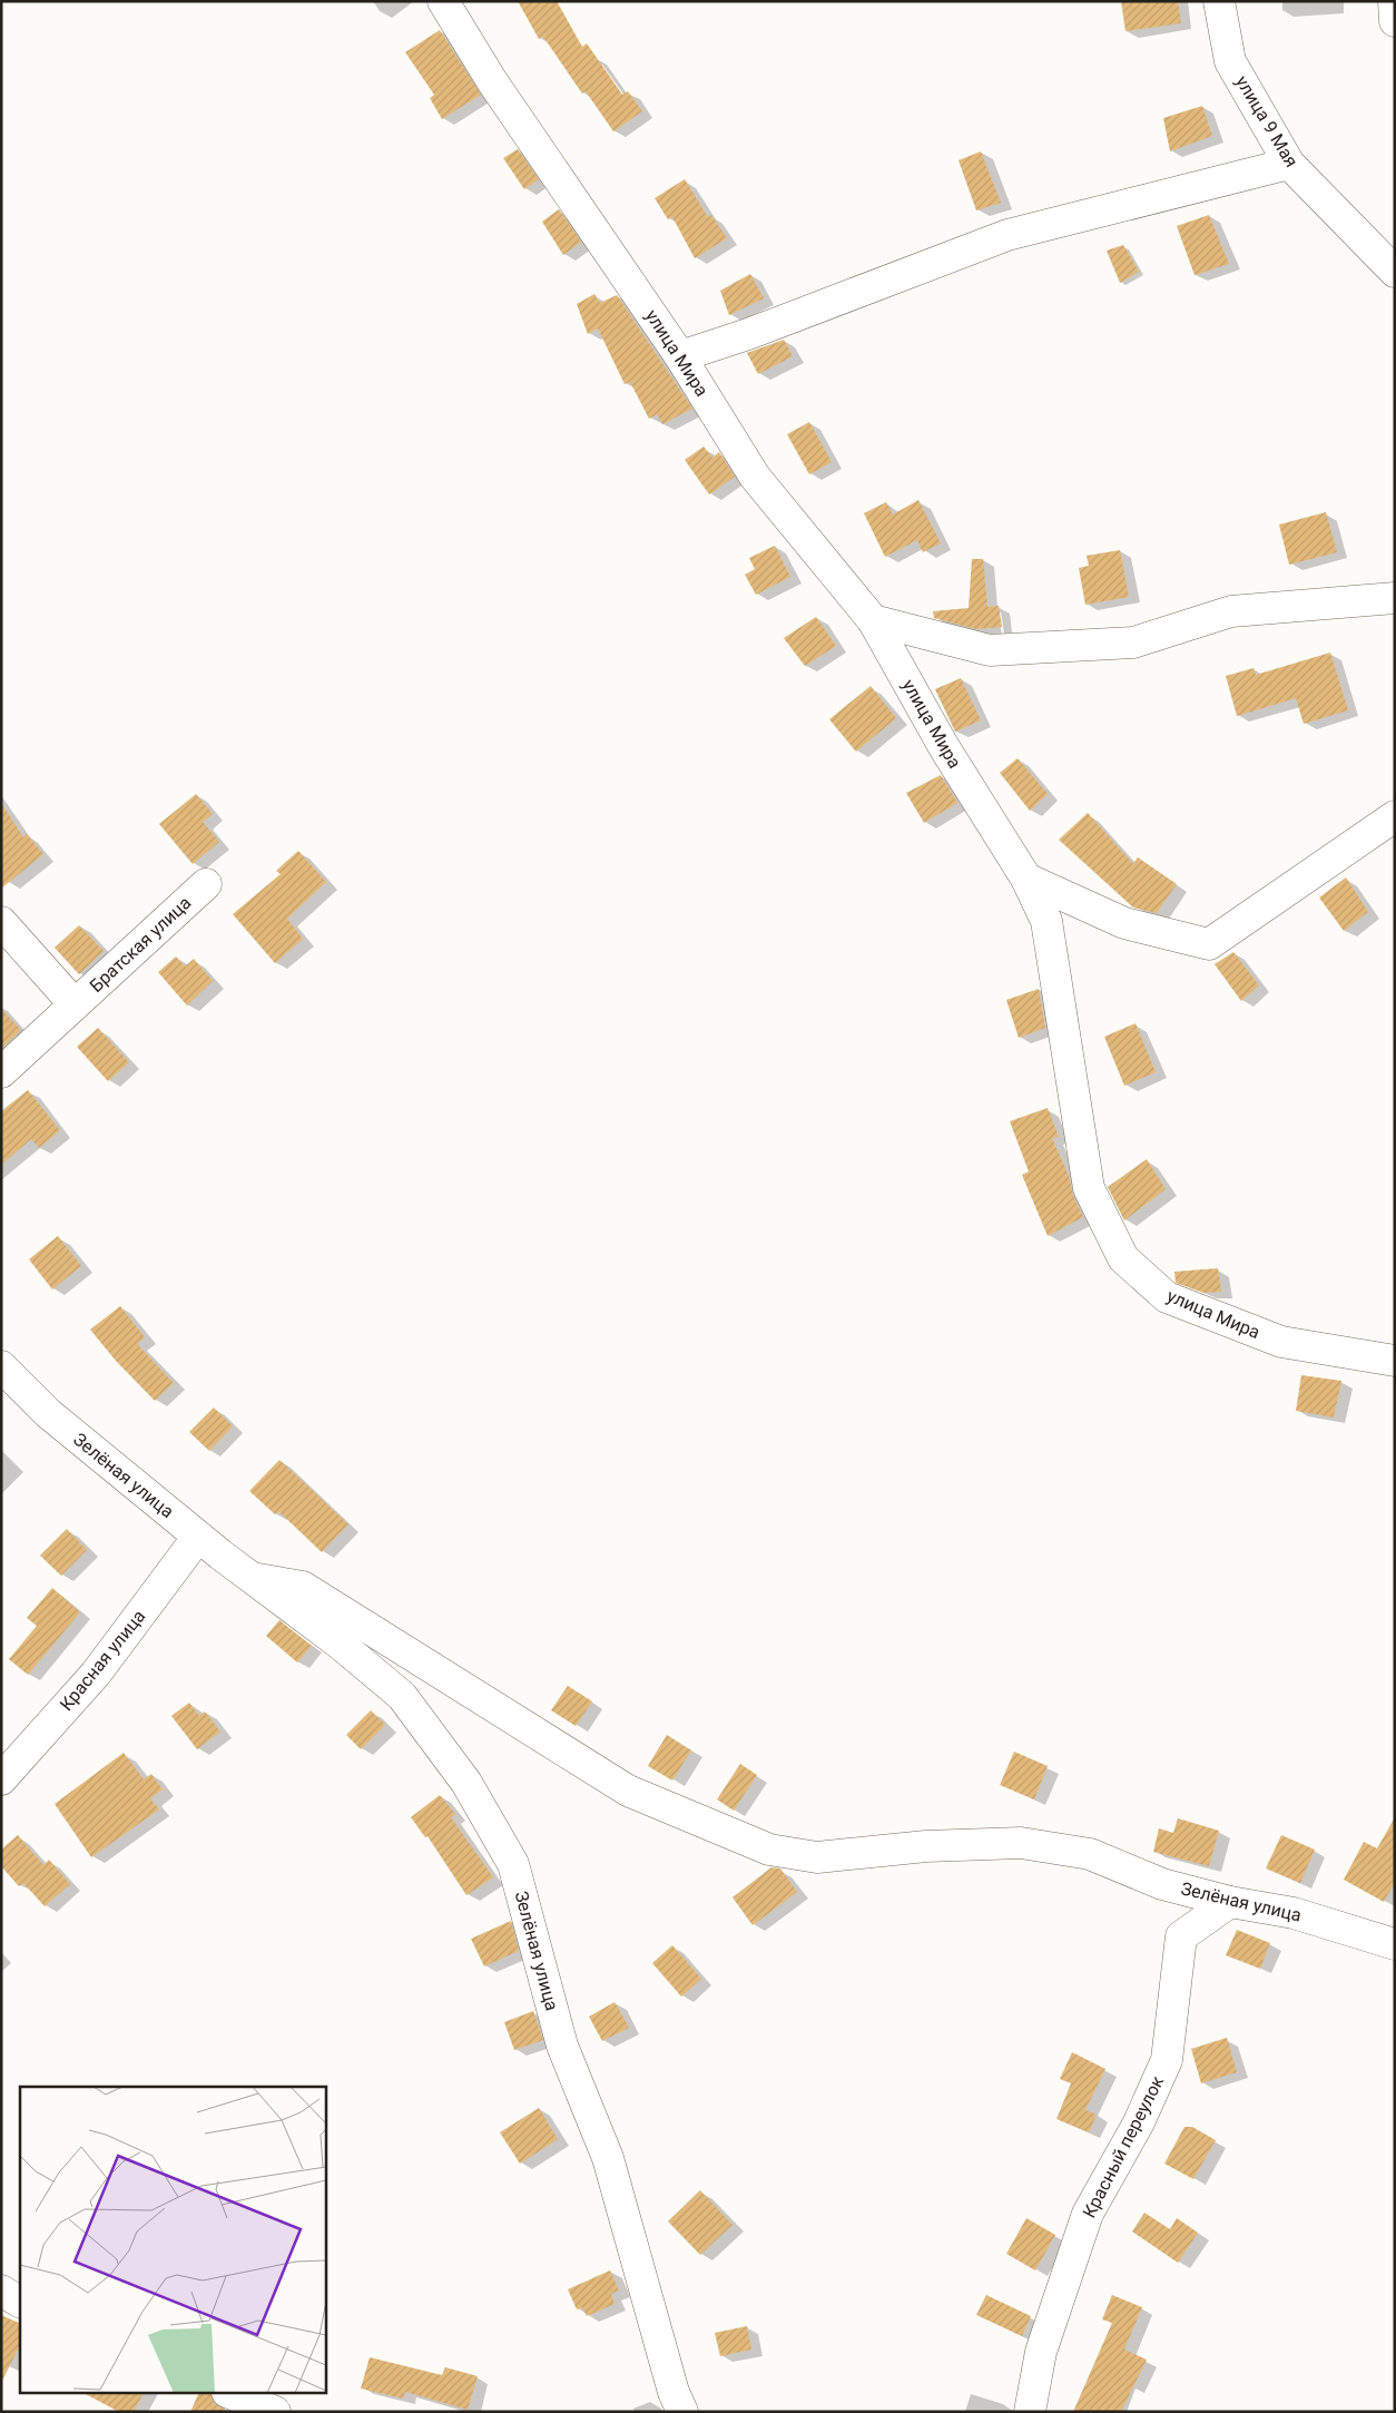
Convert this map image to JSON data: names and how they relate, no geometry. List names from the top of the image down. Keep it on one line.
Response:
{"streets":{"street":["улица 9 Мая","улица Мира","Братская улица","Зелёная улица","Красная улица","Красный переулок"]},"crossings":[["Зелёная улица","Красная улица"]]}
